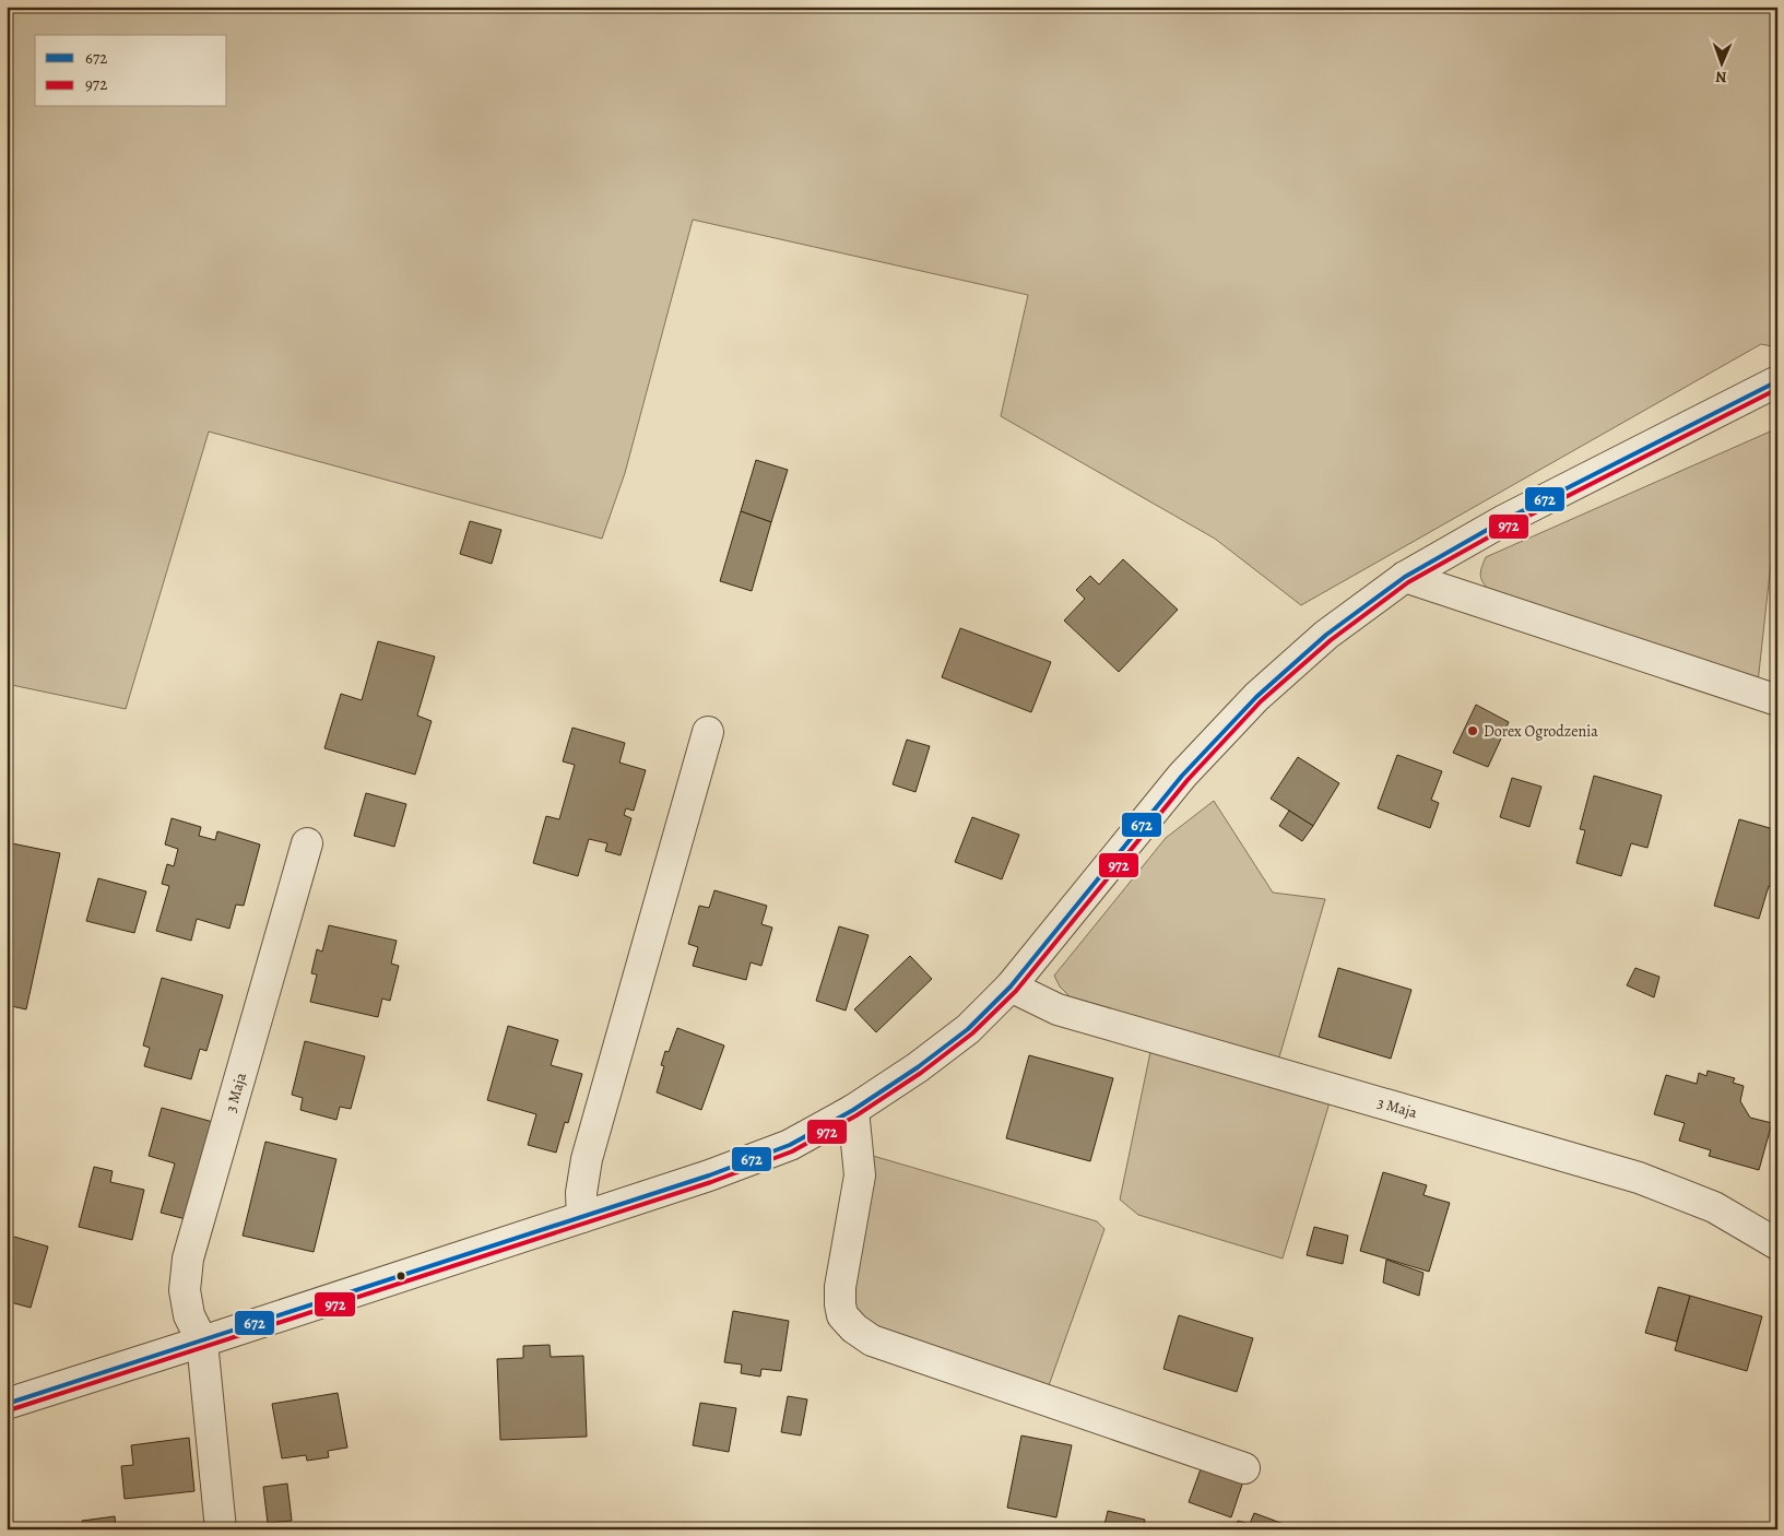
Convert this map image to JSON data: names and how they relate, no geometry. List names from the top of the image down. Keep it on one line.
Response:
{"streets":{"street":["3 Maja"]},"places":["Dorex Ogrodzenia"],"lines":["transit line 672","transit line 972"],"legend":["672","972"],"north":"bottom"}
